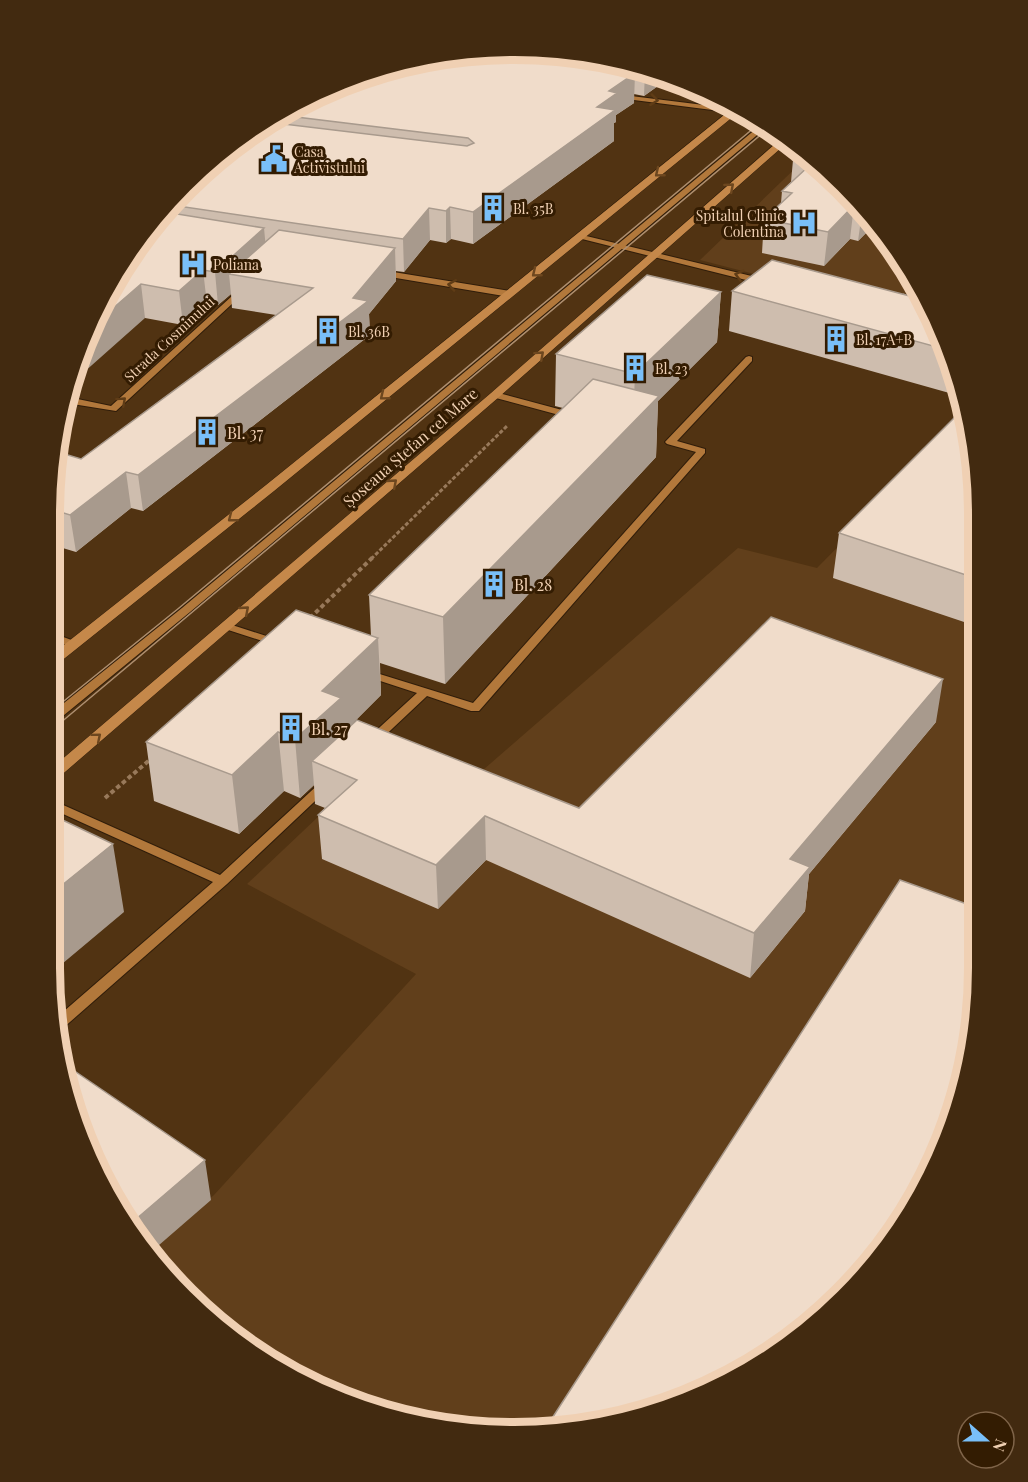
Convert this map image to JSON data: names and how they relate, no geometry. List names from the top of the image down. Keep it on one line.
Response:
{"streets":{"main road":["Șoseaua Ștefan cel Mare"],"street":["Strada Cosminului"]},"one_way":["Strada Cosminului"],"places":{"public building":["Casa Activistului"],"building":["Bl. 35B","Bl. 36B","Bl. 17A+B","Bl. 23","Bl. 37","Bl. 28","Bl. 27"],"hospital":["Spitalul Clinic Colentina","Poliana"]},"north":"right"}
